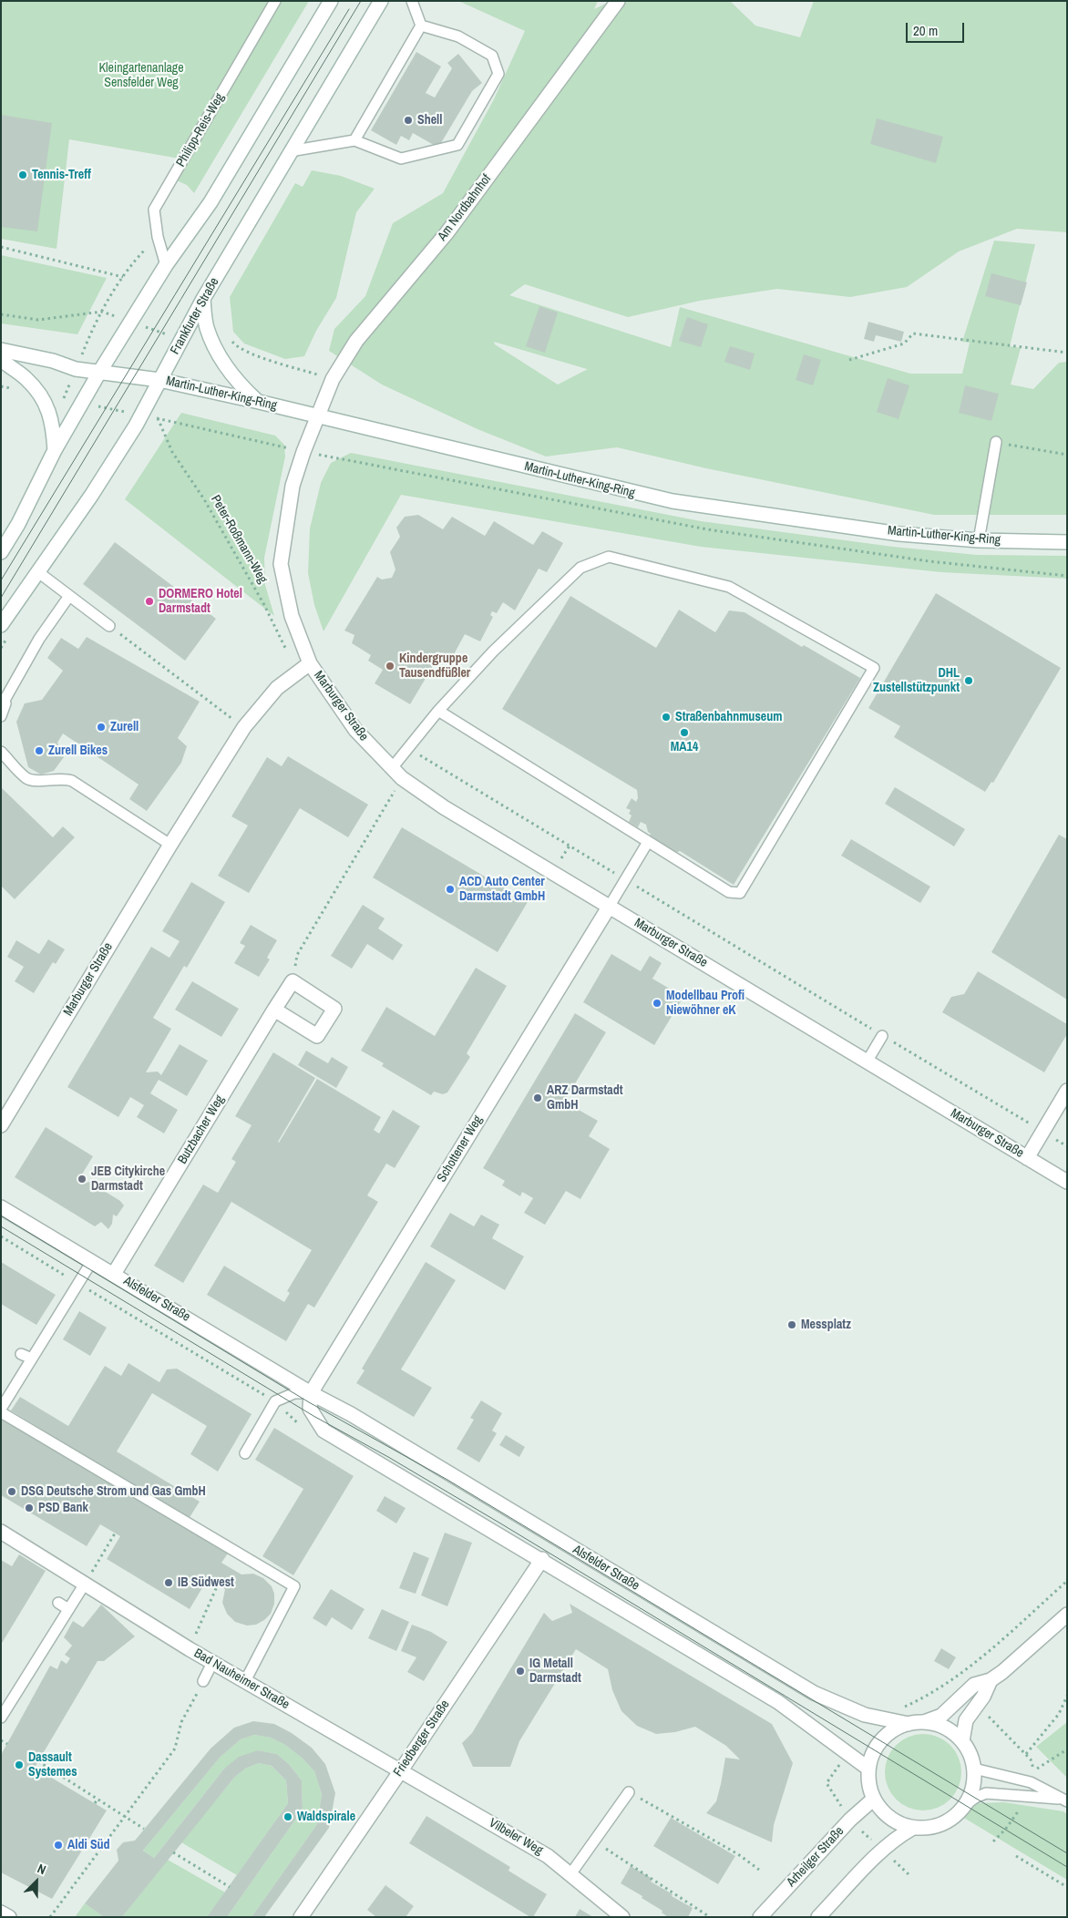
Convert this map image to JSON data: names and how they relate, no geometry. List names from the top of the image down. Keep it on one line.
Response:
{"streets":{"street":["Am Nordbahnhof","Frankfurter Straße","Martin-Luther-King-Ring","Marburger Straße","Butzbacher Weg","Schottener Weg","Alsfelder Straße","Bad Nauheimer Straße","Friedberger Straße","Vilbeler Weg","Arheilger Straße"],"lane":["Philipp-Reis-Weg"],"path":["Peter-Roßmann-Weg"]},"crossings":[["Am Nordbahnhof","Martin-Luther-King-Ring"],["Am Nordbahnhof","Marburger Straße"],["Frankfurter Straße","Martin-Luther-King-Ring"],["Martin-Luther-King-Ring","Marburger Straße"],["Peter-Roßmann-Weg","Marburger Straße"],["Marburger Straße","Schottener Weg"],["Butzbacher Weg","Alsfelder Straße"],["Schottener Weg","Alsfelder Straße"],["Alsfelder Straße","Friedberger Straße"],["Alsfelder Straße","Arheilger Straße"],["Bad Nauheimer Straße","Friedberger Straße"],["Bad Nauheimer Straße","Vilbeler Weg"],["Friedberger Straße","Vilbeler Weg"]],"parks":["Kleingartenanlage Sensfelder Weg"],"places":["Shell","Tennis-Treff","DORMERO Hotel Darmstadt","Kindergruppe Tausendfüßler","DHL Zustellstützpunkt","Straßenbahnmuseum","Zurell","MA14","Zurell Bikes","ACD Auto Center Darmstadt GmbH","Modellbau Profi Niewöhner eK","ARZ Darmstadt GmbH","JEB Citykirche Darmstadt","Messplatz","DSG Deutsche Strom und Gas GmbH","PSD Bank","IB Südwest","IG Metall Darmstadt","Dassault Systemes","Waldspirale","Aldi Süd"],"scale_bar":"20 m","north":"top right"}
